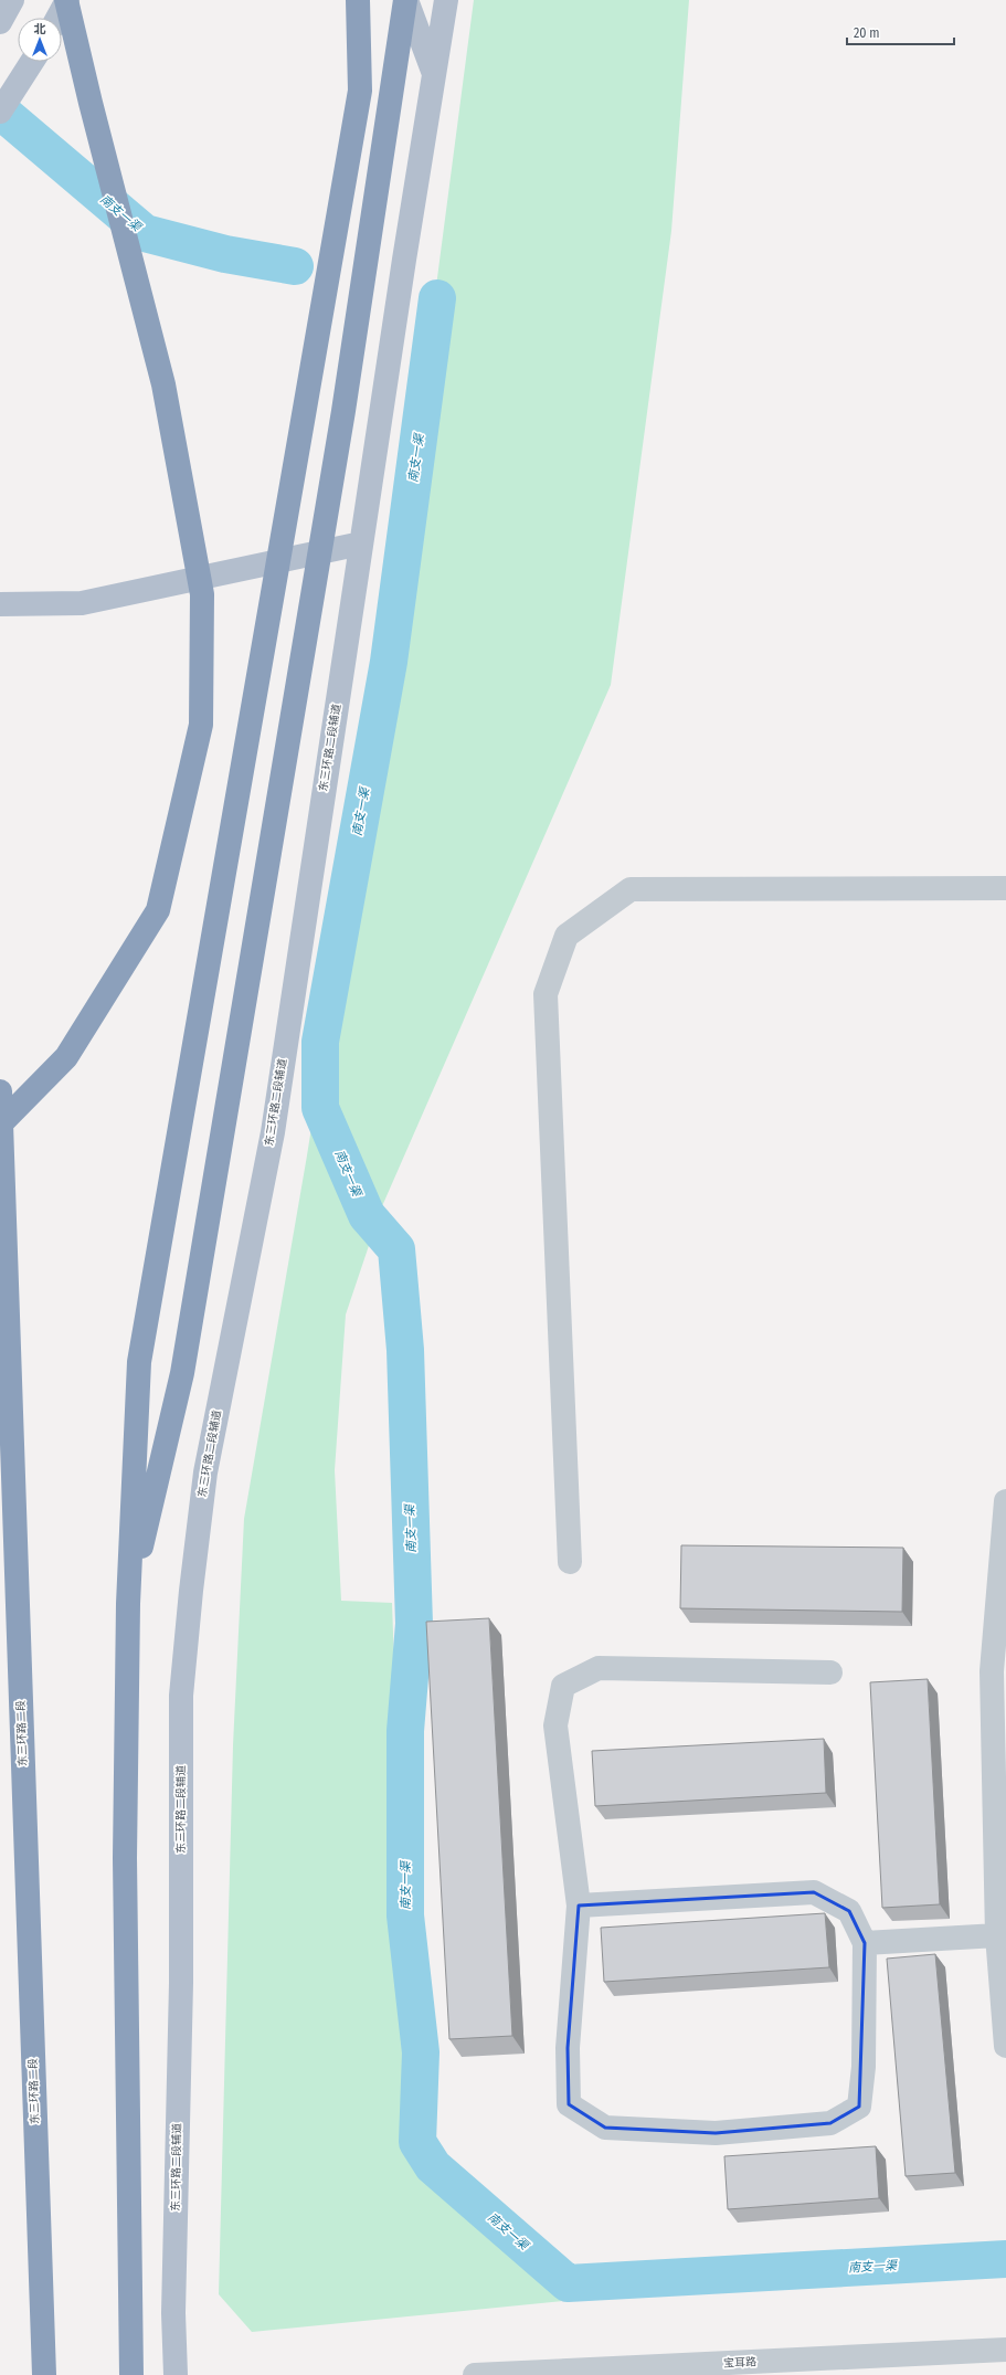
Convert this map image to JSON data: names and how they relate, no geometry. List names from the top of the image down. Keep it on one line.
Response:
{"streets":{"highway":["东三环路二段"],"main road":["东三环路二段辅道"],"street":["宝耳路"]},"water":["南支一渠"],"scale_bar":"20 m","north":"top"}
